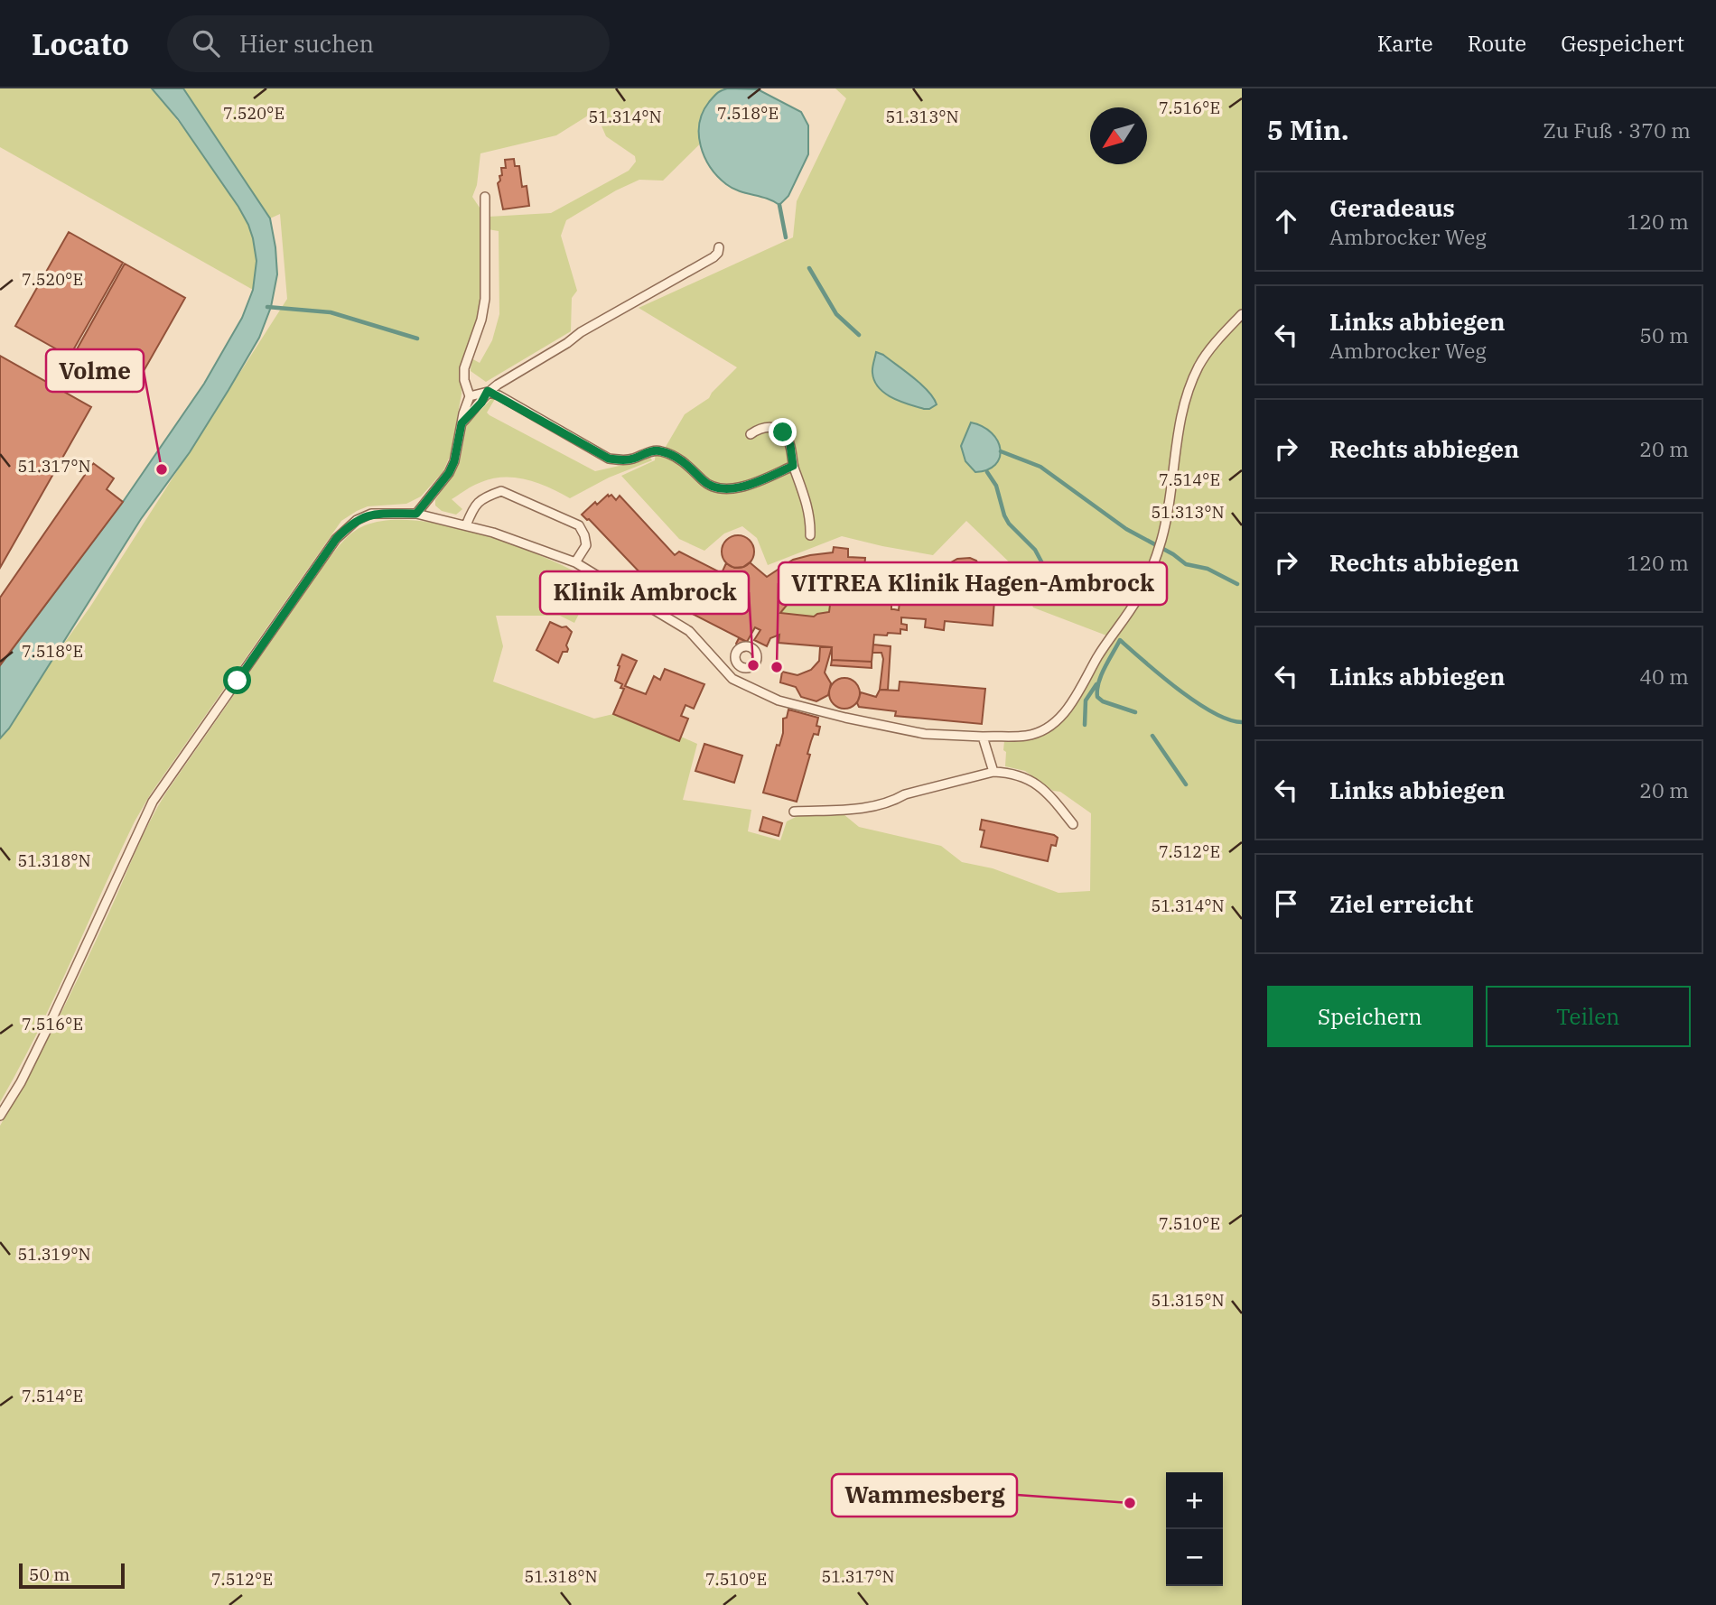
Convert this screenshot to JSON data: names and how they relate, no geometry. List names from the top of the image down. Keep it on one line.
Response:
{"places":["Volme","Klinik Ambrock","VITREA Klinik Hagen-Ambrock","Wammesberg"],"scale_bar":"50 m","north":"bottom left","page":{"header":"Locato","search":"Hier suchen","nav":["Karte","Route","Gespeichert"],"heading":["5 Min.","Zu Fuß · 370 m"],"list":[["Geradeaus","Ambrocker Weg","120 m"],["Links abbiegen","Ambrocker Weg","50 m"],["Rechts abbiegen","20 m"],["Rechts abbiegen","120 m"],["Links abbiegen","40 m"],["Links abbiegen","20 m"],"Ziel erreicht"],"buttons":["Speichern","Teilen"],"map_buttons":["+","−"],"scale":"50 m"},"coordinates":["7.516°E","7.520°E","7.518°E","51.314°N","51.313°N","51.317°N","7.514°E","7.512°E","51.318°N","7.510°E","51.319°N","51.315°N"]}
